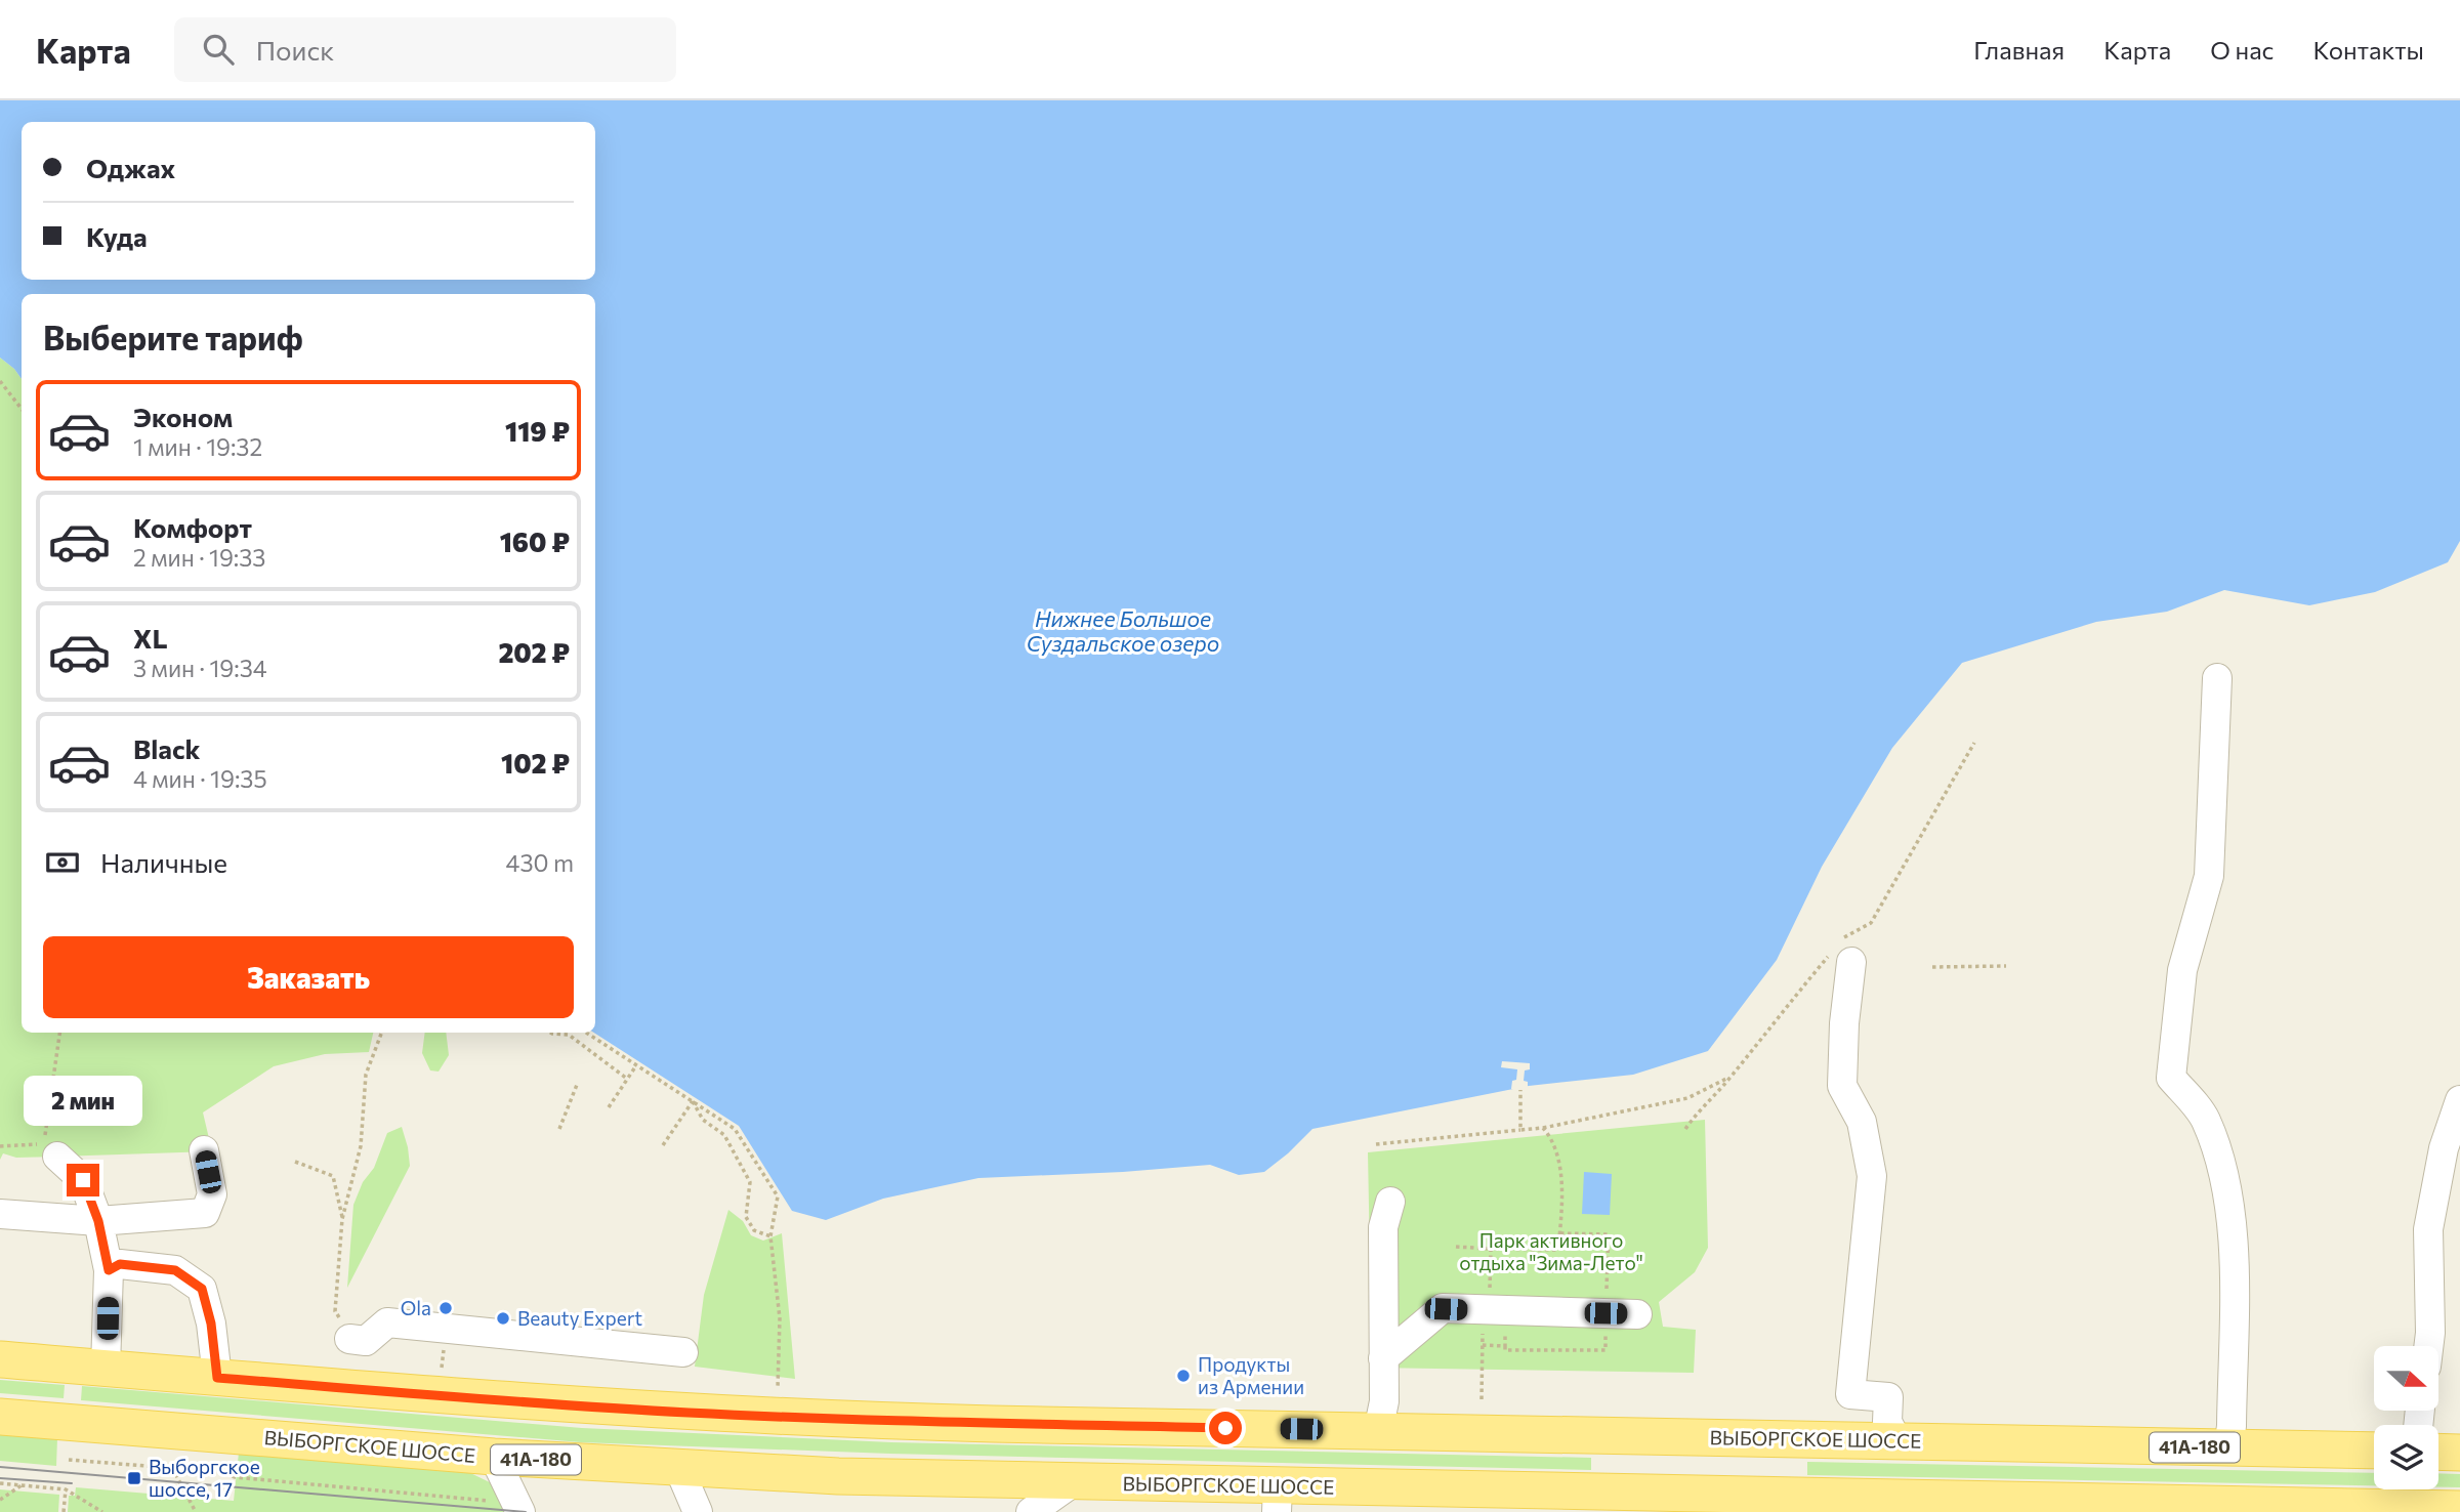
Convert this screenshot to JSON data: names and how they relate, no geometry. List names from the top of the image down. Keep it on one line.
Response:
{"streets":{"main road":["ВЫБОРГСКОЕ ШОССЕ","41А-180"]},"water":["Нижнее Большое Суздальское озеро"],"parks":["Парк активного отдыха \"Зима-Лето\""],"places":{"other":["Ola","Beauty Expert","Продукты из Армении"],"transit":["Выборгское шоссе, 17"]},"north":"right","page":{"header":"Карта","search":"Поиск","nav":["Главная","Карта","О нас","Контакты"],"banner":["Оджах","Куда"],"heading":"Выберите тариф","list":[{"name":"Эконом","note":"1 мин · 19:32","value":"119 ₽"},{"name":"Комфорт","note":"2 мин · 19:33","value":"160 ₽"},{"name":"XL","note":"3 мин · 19:34","value":"202 ₽"},{"name":"Black","note":"4 мин · 19:35","value":"102 ₽"}],"pay":["Наличные","430 m"],"buttons":"Заказать","bubble":"2 мин"}}
